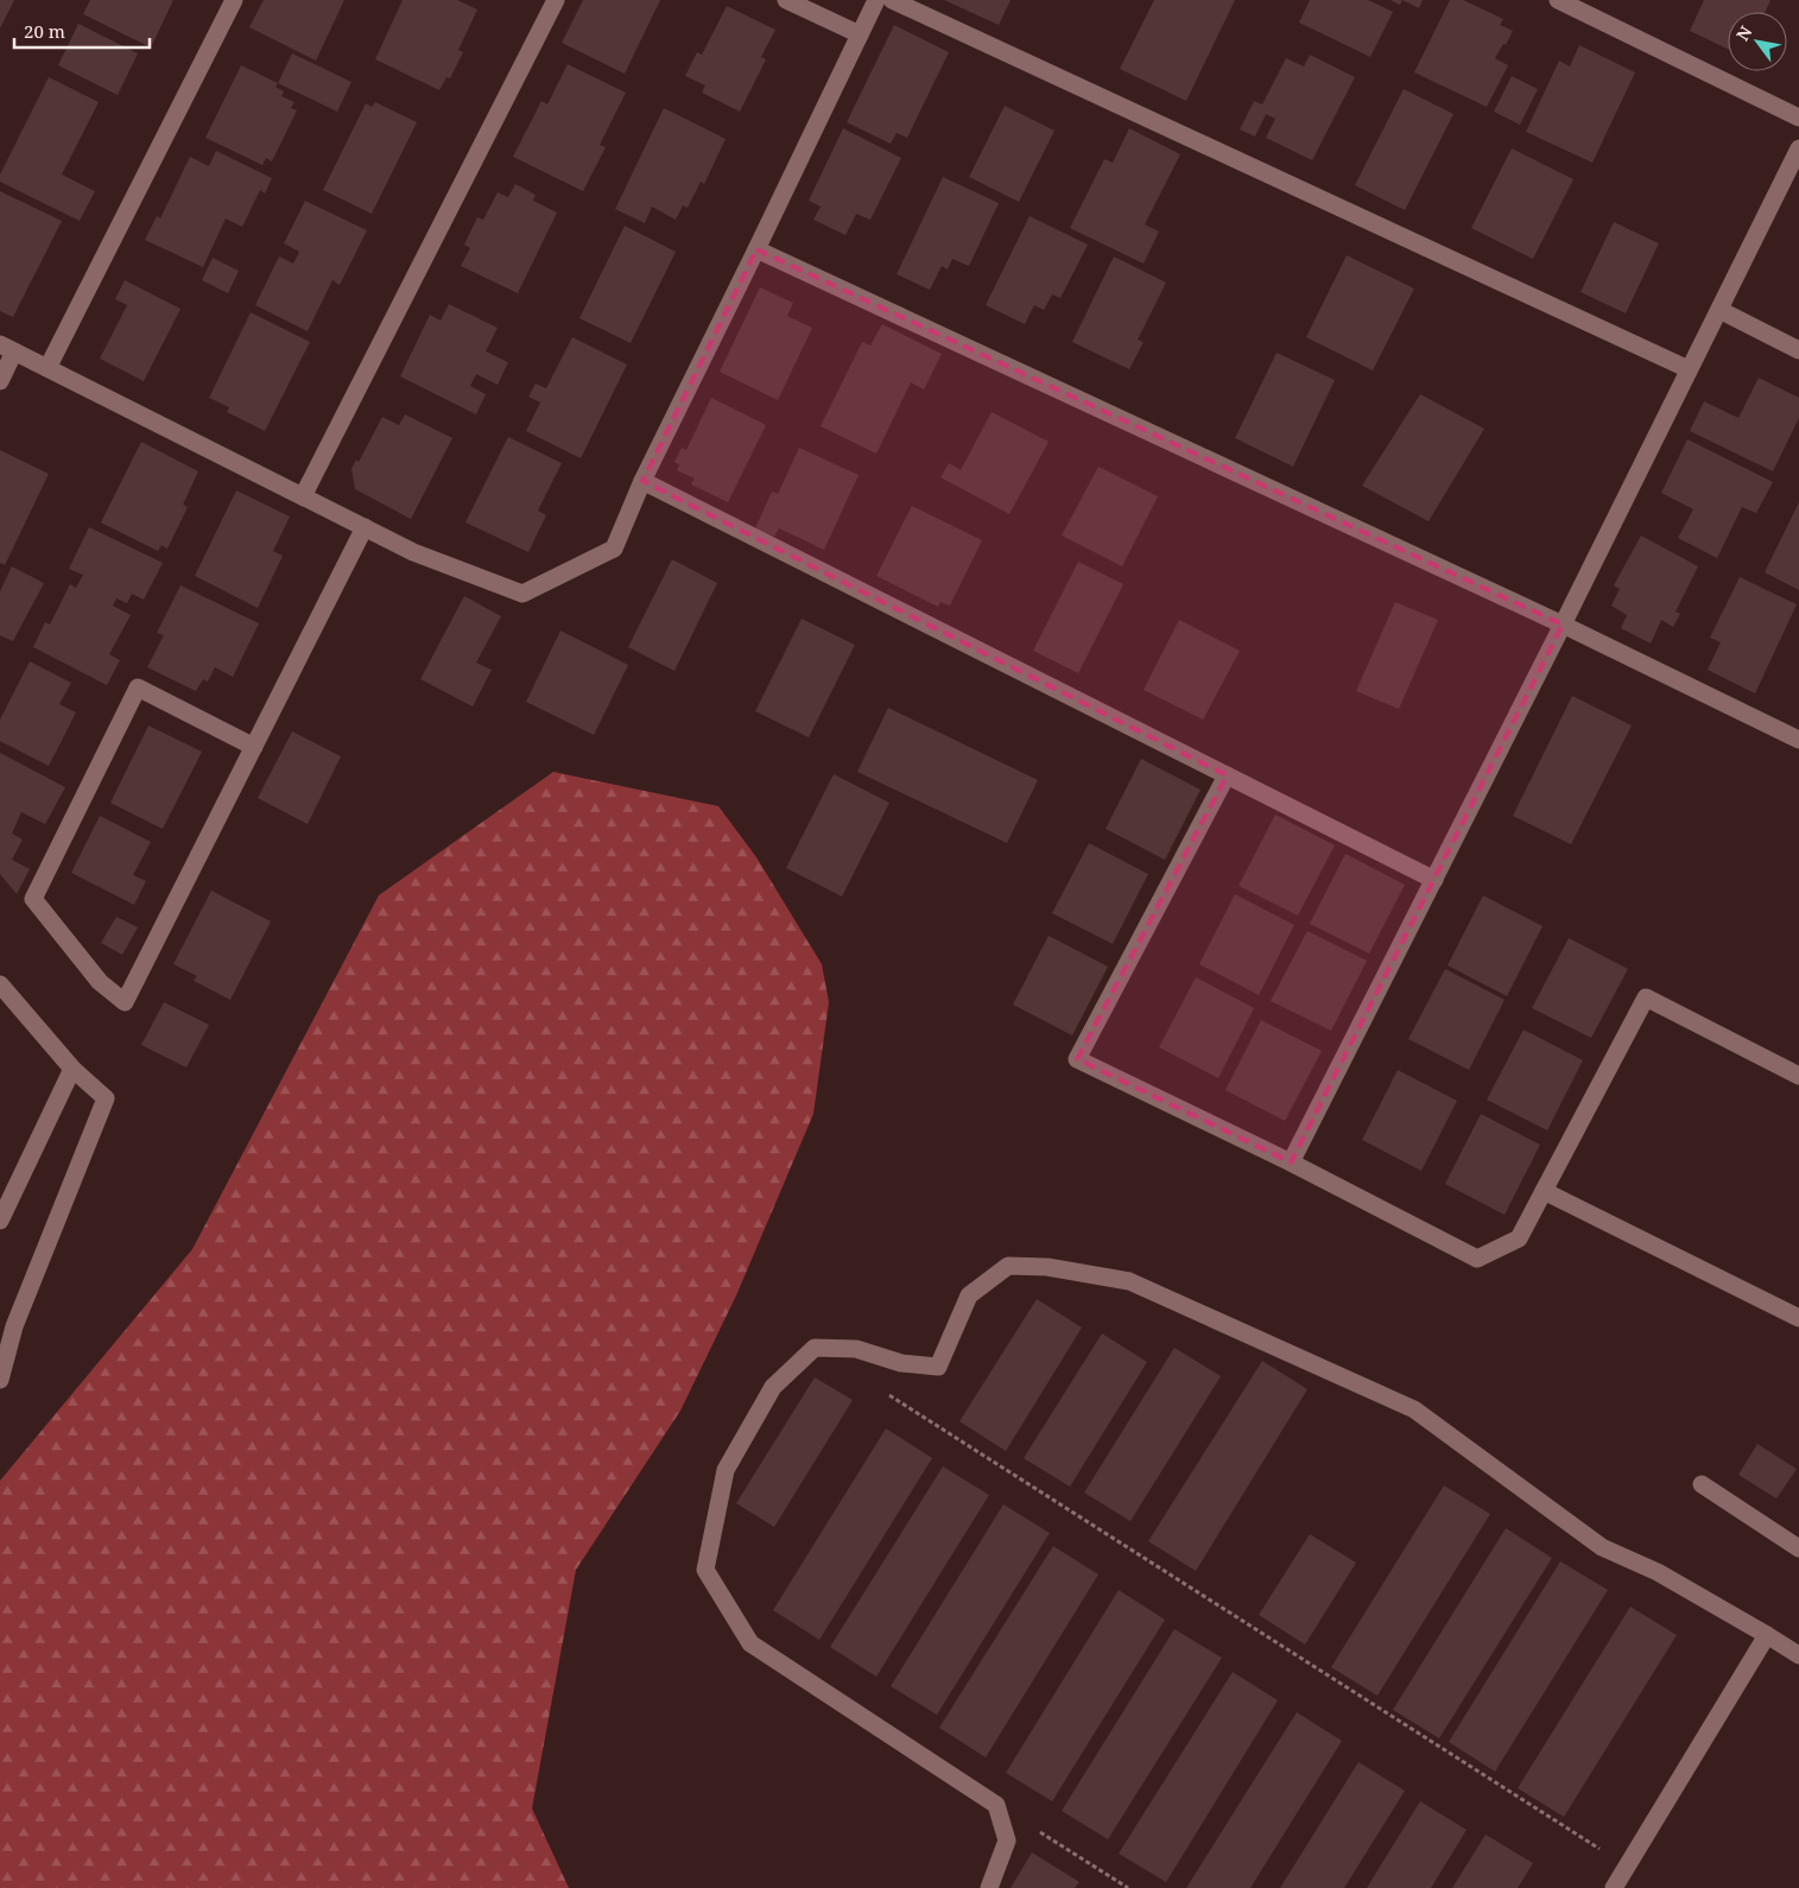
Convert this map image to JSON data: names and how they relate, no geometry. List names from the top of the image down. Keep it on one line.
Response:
{"scale_bar":"20 m","north":"top left"}
